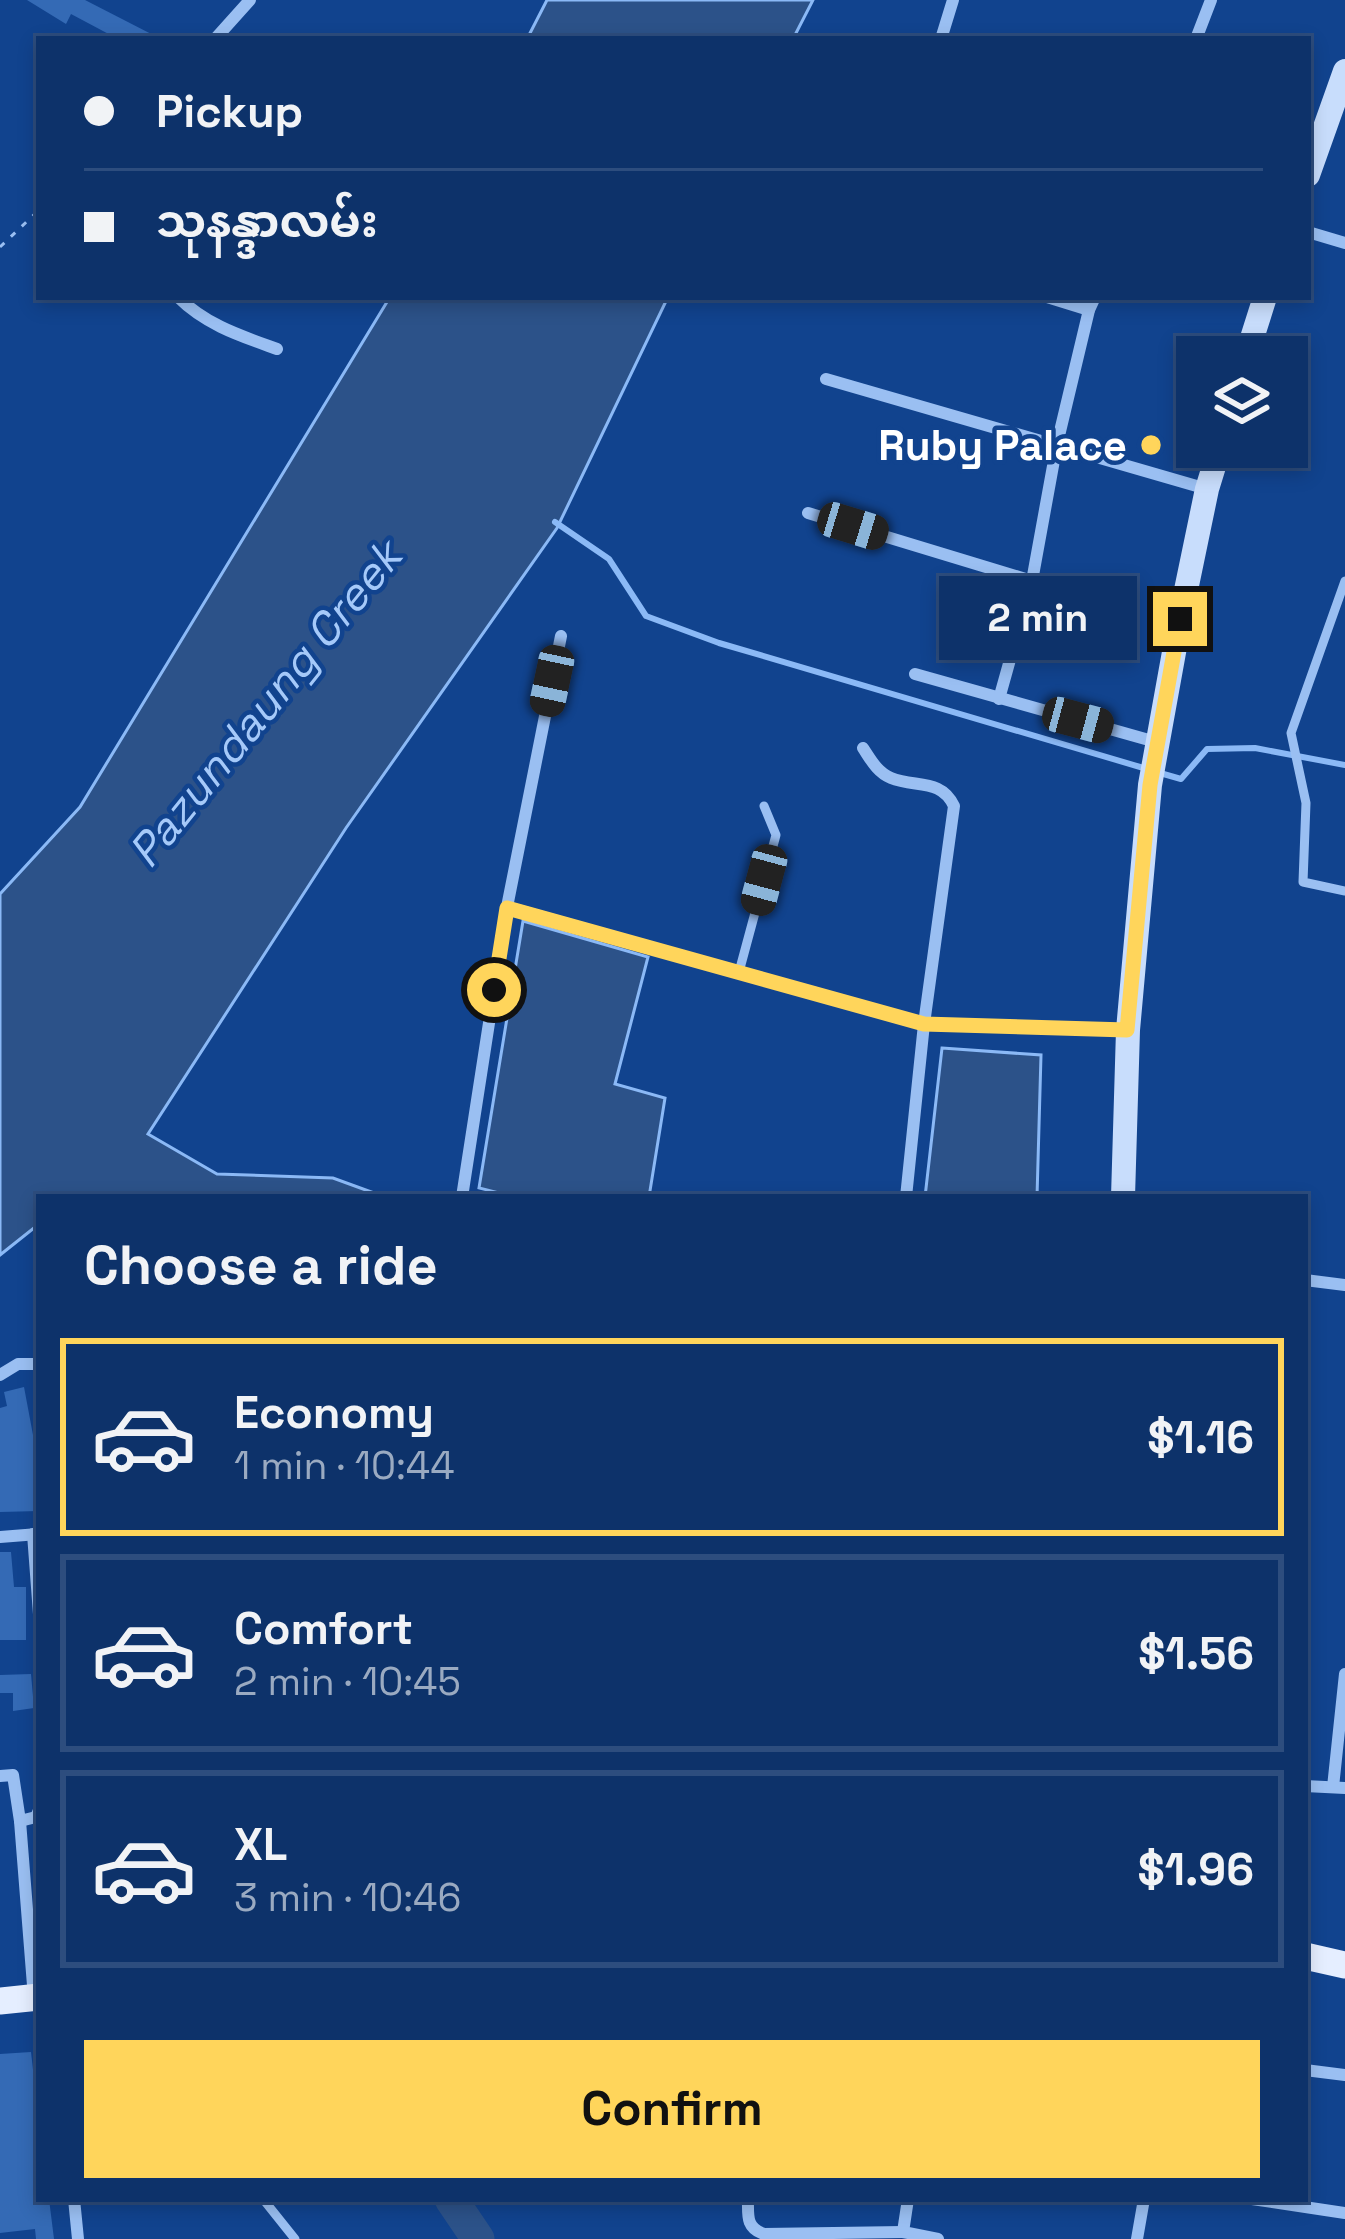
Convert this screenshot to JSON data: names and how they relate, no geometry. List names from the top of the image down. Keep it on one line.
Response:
{"water":["Pazundaung Creek"],"places":["Ruby Palace"],"page":{"banner":["Pickup","သုနန္ဒာလမ်း"],"bubble":"2 min","heading":"Choose a ride","list":[{"name":"Economy","note":"1 min · 10:44","value":"$1.16"},{"name":"Comfort","note":"2 min · 10:45","value":"$1.56"},{"name":"XL","note":"3 min · 10:46","value":"$1.96"}],"buttons":"Confirm"}}
